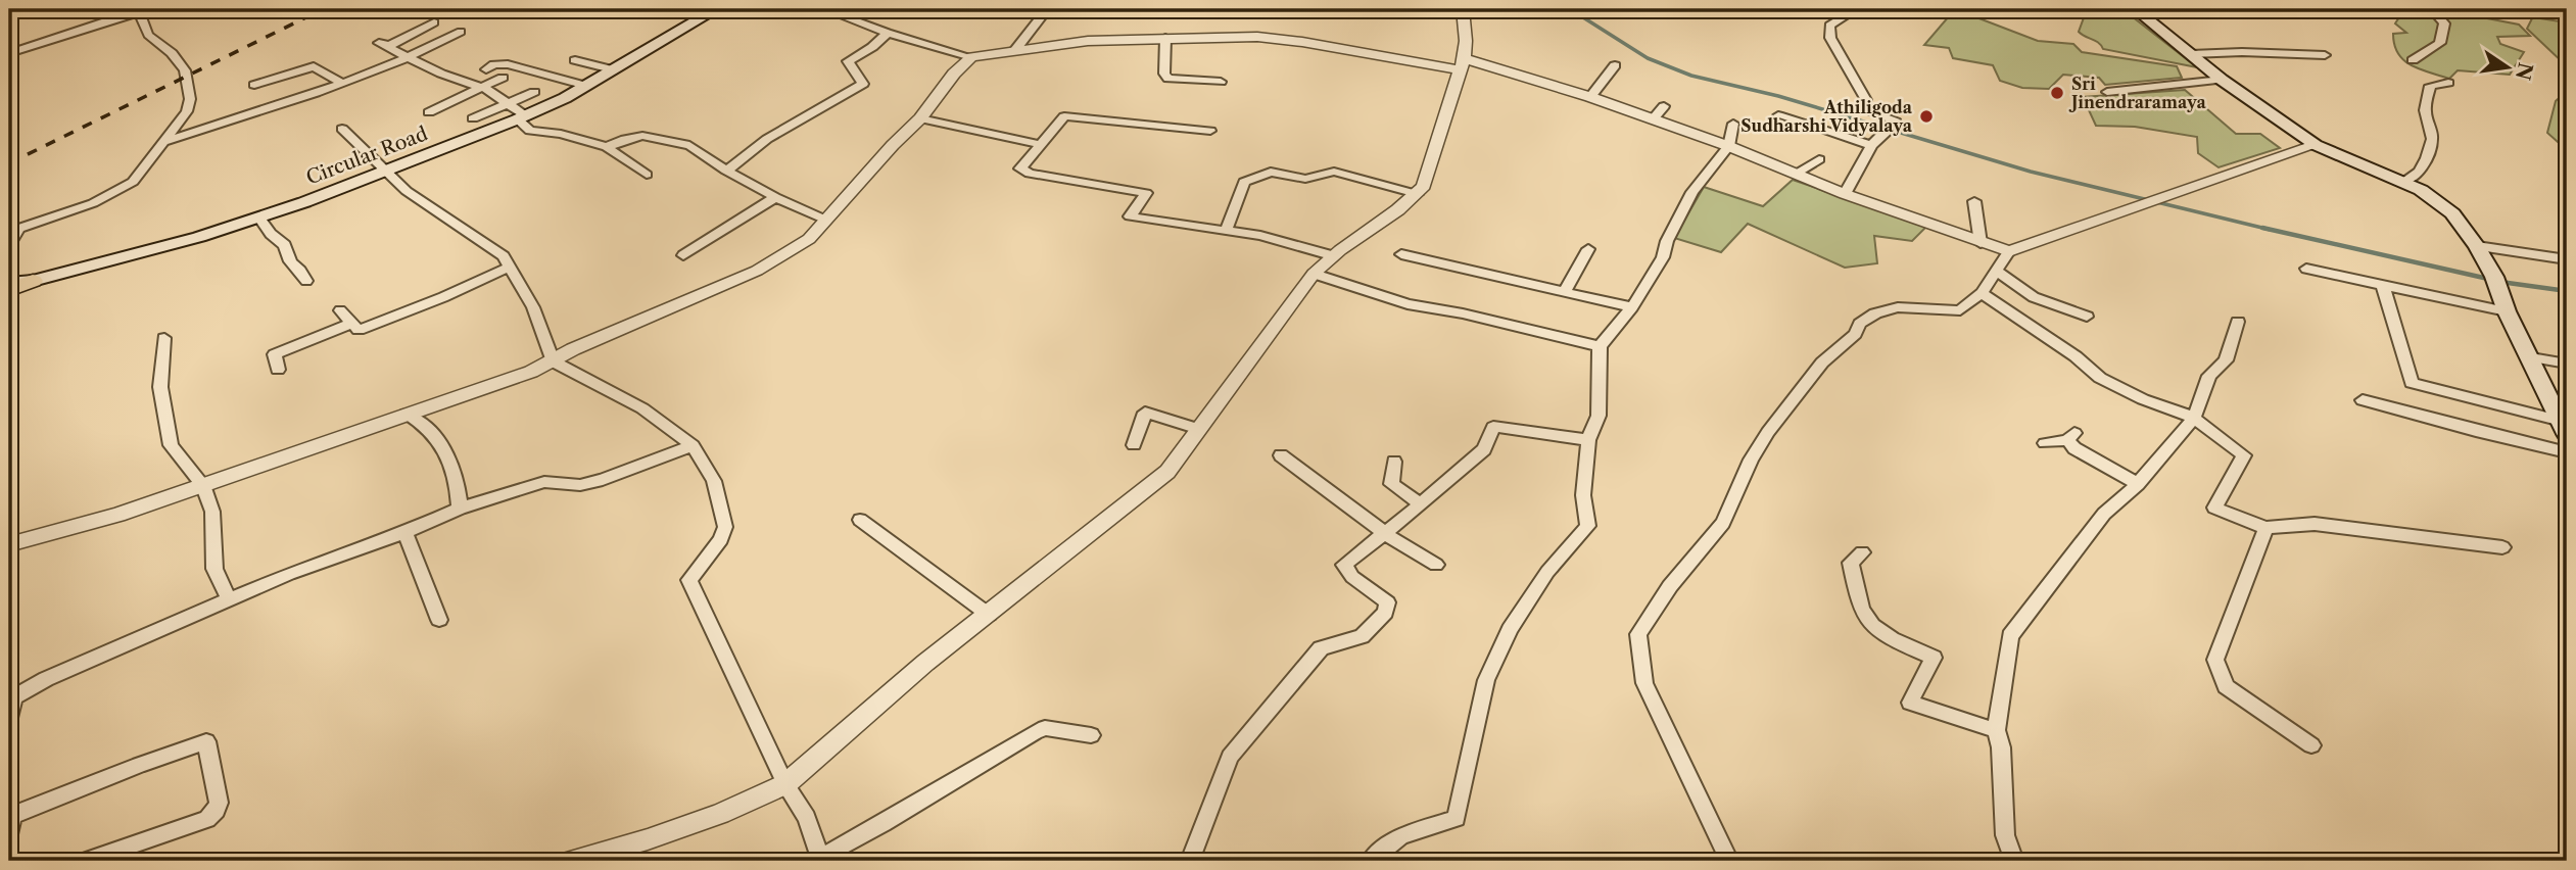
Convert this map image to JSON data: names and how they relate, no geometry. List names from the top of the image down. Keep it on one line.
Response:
{"streets":{"main road":["Circular Road"]},"places":["Sri Jinendraramaya","Athiligoda Sudharshi Vidyalaya"],"north":"right"}
